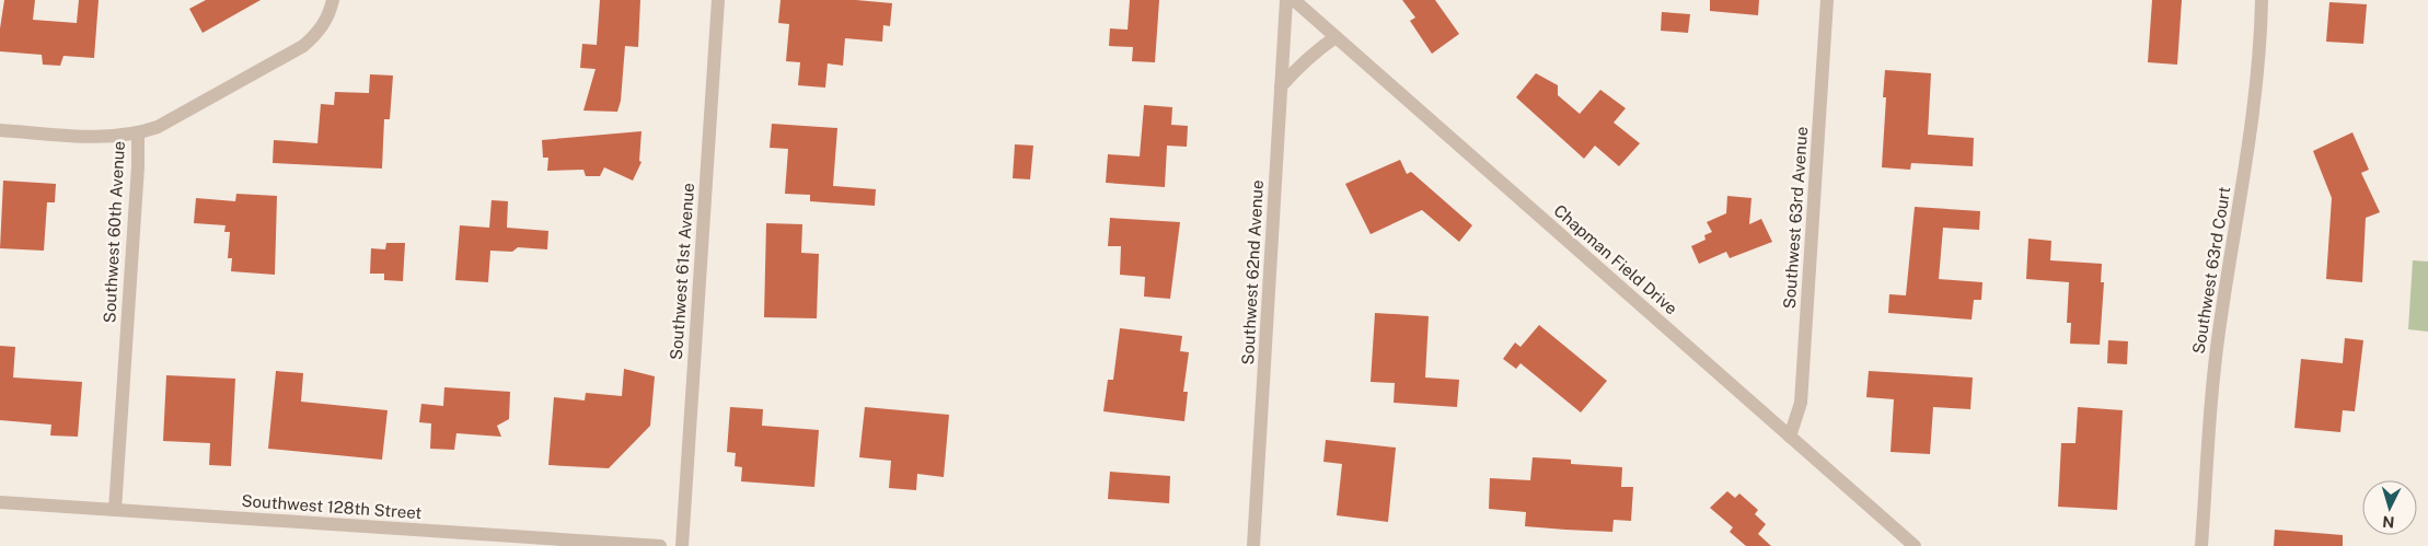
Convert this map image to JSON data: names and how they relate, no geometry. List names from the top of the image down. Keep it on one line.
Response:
{"streets":{"street":["Southwest 63rd Avenue","Southwest 60th Avenue","Chapman Field Drive","Southwest 63rd Court","Southwest 61st Avenue","Southwest 62nd Avenue","Southwest 128th Street"]},"crossings":[["Southwest 63rd Avenue","Chapman Field Drive"],["Southwest 60th Avenue","Southwest 128th Street"]],"north":"bottom"}
